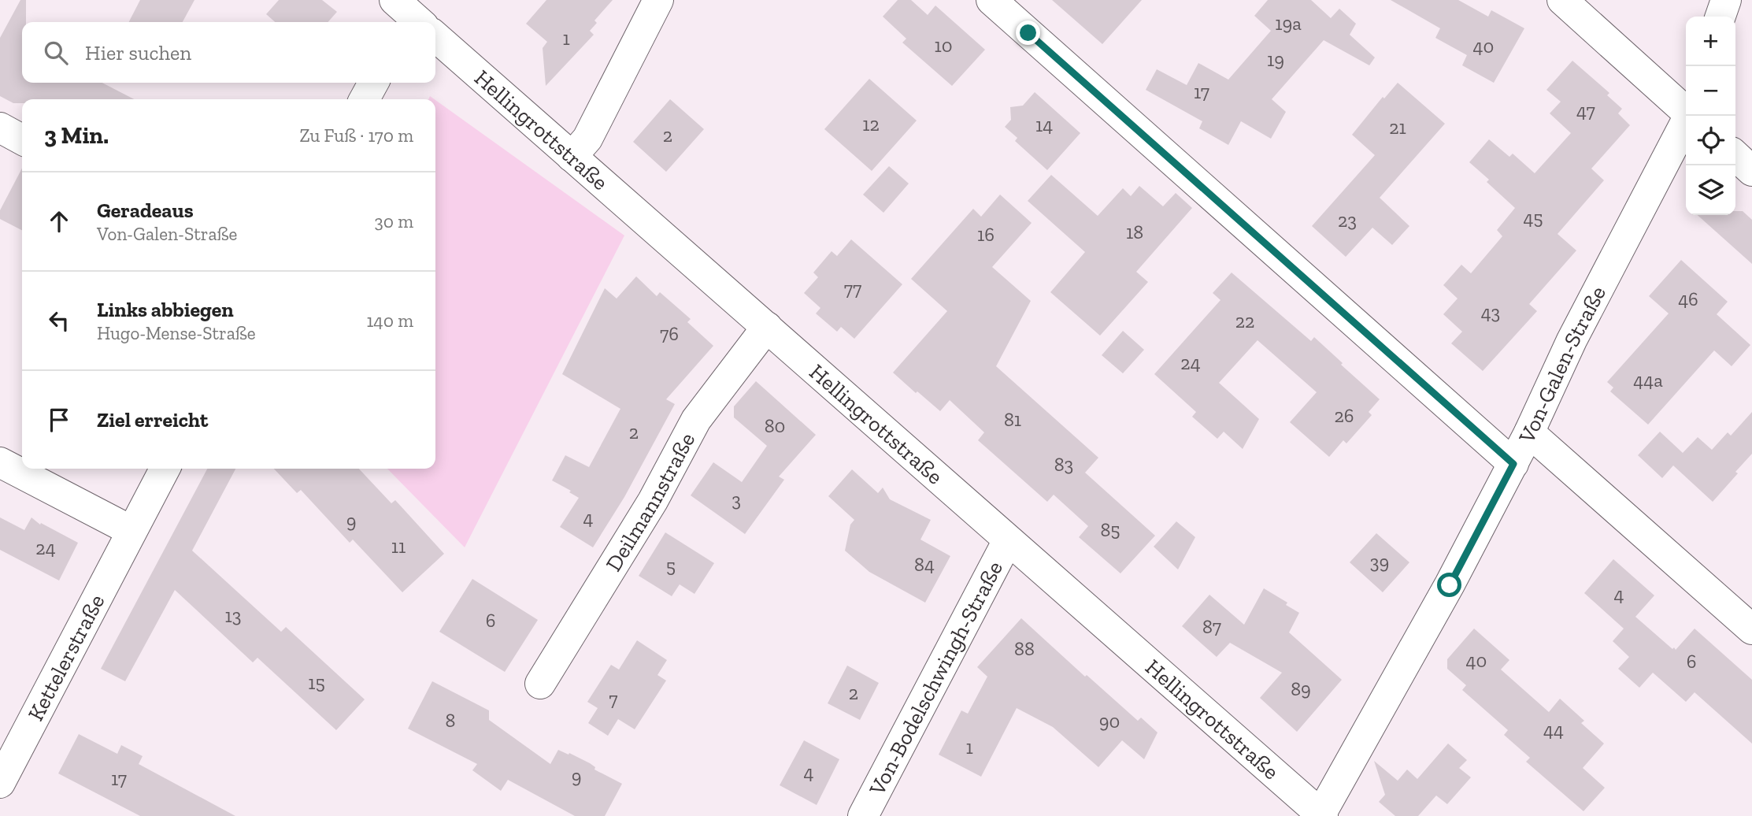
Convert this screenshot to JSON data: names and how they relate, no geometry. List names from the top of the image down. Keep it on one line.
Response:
{"streets":{"street":["Hellingrottstraße","Von-Galen-Straße","Deilmannstraße","Kettelerstraße","Von-Bodelschwingh-Straße"]},"crossings":[["Hellingrottstraße","Von-Galen-Straße"],["Hellingrottstraße","Deilmannstraße"],["Hellingrottstraße","Von-Bodelschwingh-Straße"]],"house_numbers":["19a","1","10","40","19","17","47","12","14","21","2","45","23","18","16","77","46","43","22","76","24","44a","26","81","80","2","83","3","4","9","85","11","24","39","84","5","4","13","6","87","88","40","6","15","89","2","7","8","90","44","1","4","9","17"],"page":{"map_buttons":["+","−"],"search":"Hier suchen","heading":["3 Min.","Zu Fuß · 170 m"],"list":[["Geradeaus","Von-Galen-Straße","30 m"],["Links abbiegen","Hugo-Mense-Straße","140 m"],"Ziel erreicht"]}}
